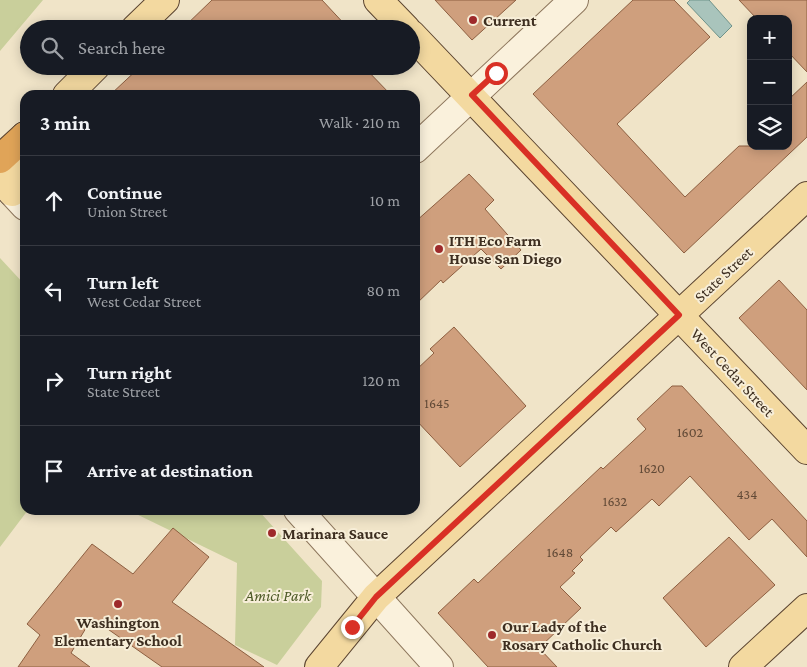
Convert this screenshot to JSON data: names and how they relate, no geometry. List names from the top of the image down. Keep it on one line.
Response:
{"streets":{"main road":["State Street","West Cedar Street"]},"crossings":[["State Street","West Cedar Street"]],"parks":["Amici Park"],"places":["Current","ITH Eco Farm House San Diego","Marinara Sauce","Washington Elementary School","Our Lady of the Rosary Catholic Church"],"house_numbers":["1645","1602","1620","434","1632","1648"],"page":{"map_buttons":["+","−"],"search":"Search here","heading":["3 min","Walk · 210 m"],"list":[["Continue","Union Street","10 m"],["Turn left","West Cedar Street","80 m"],["Turn right","State Street","120 m"],"Arrive at destination"]}}
